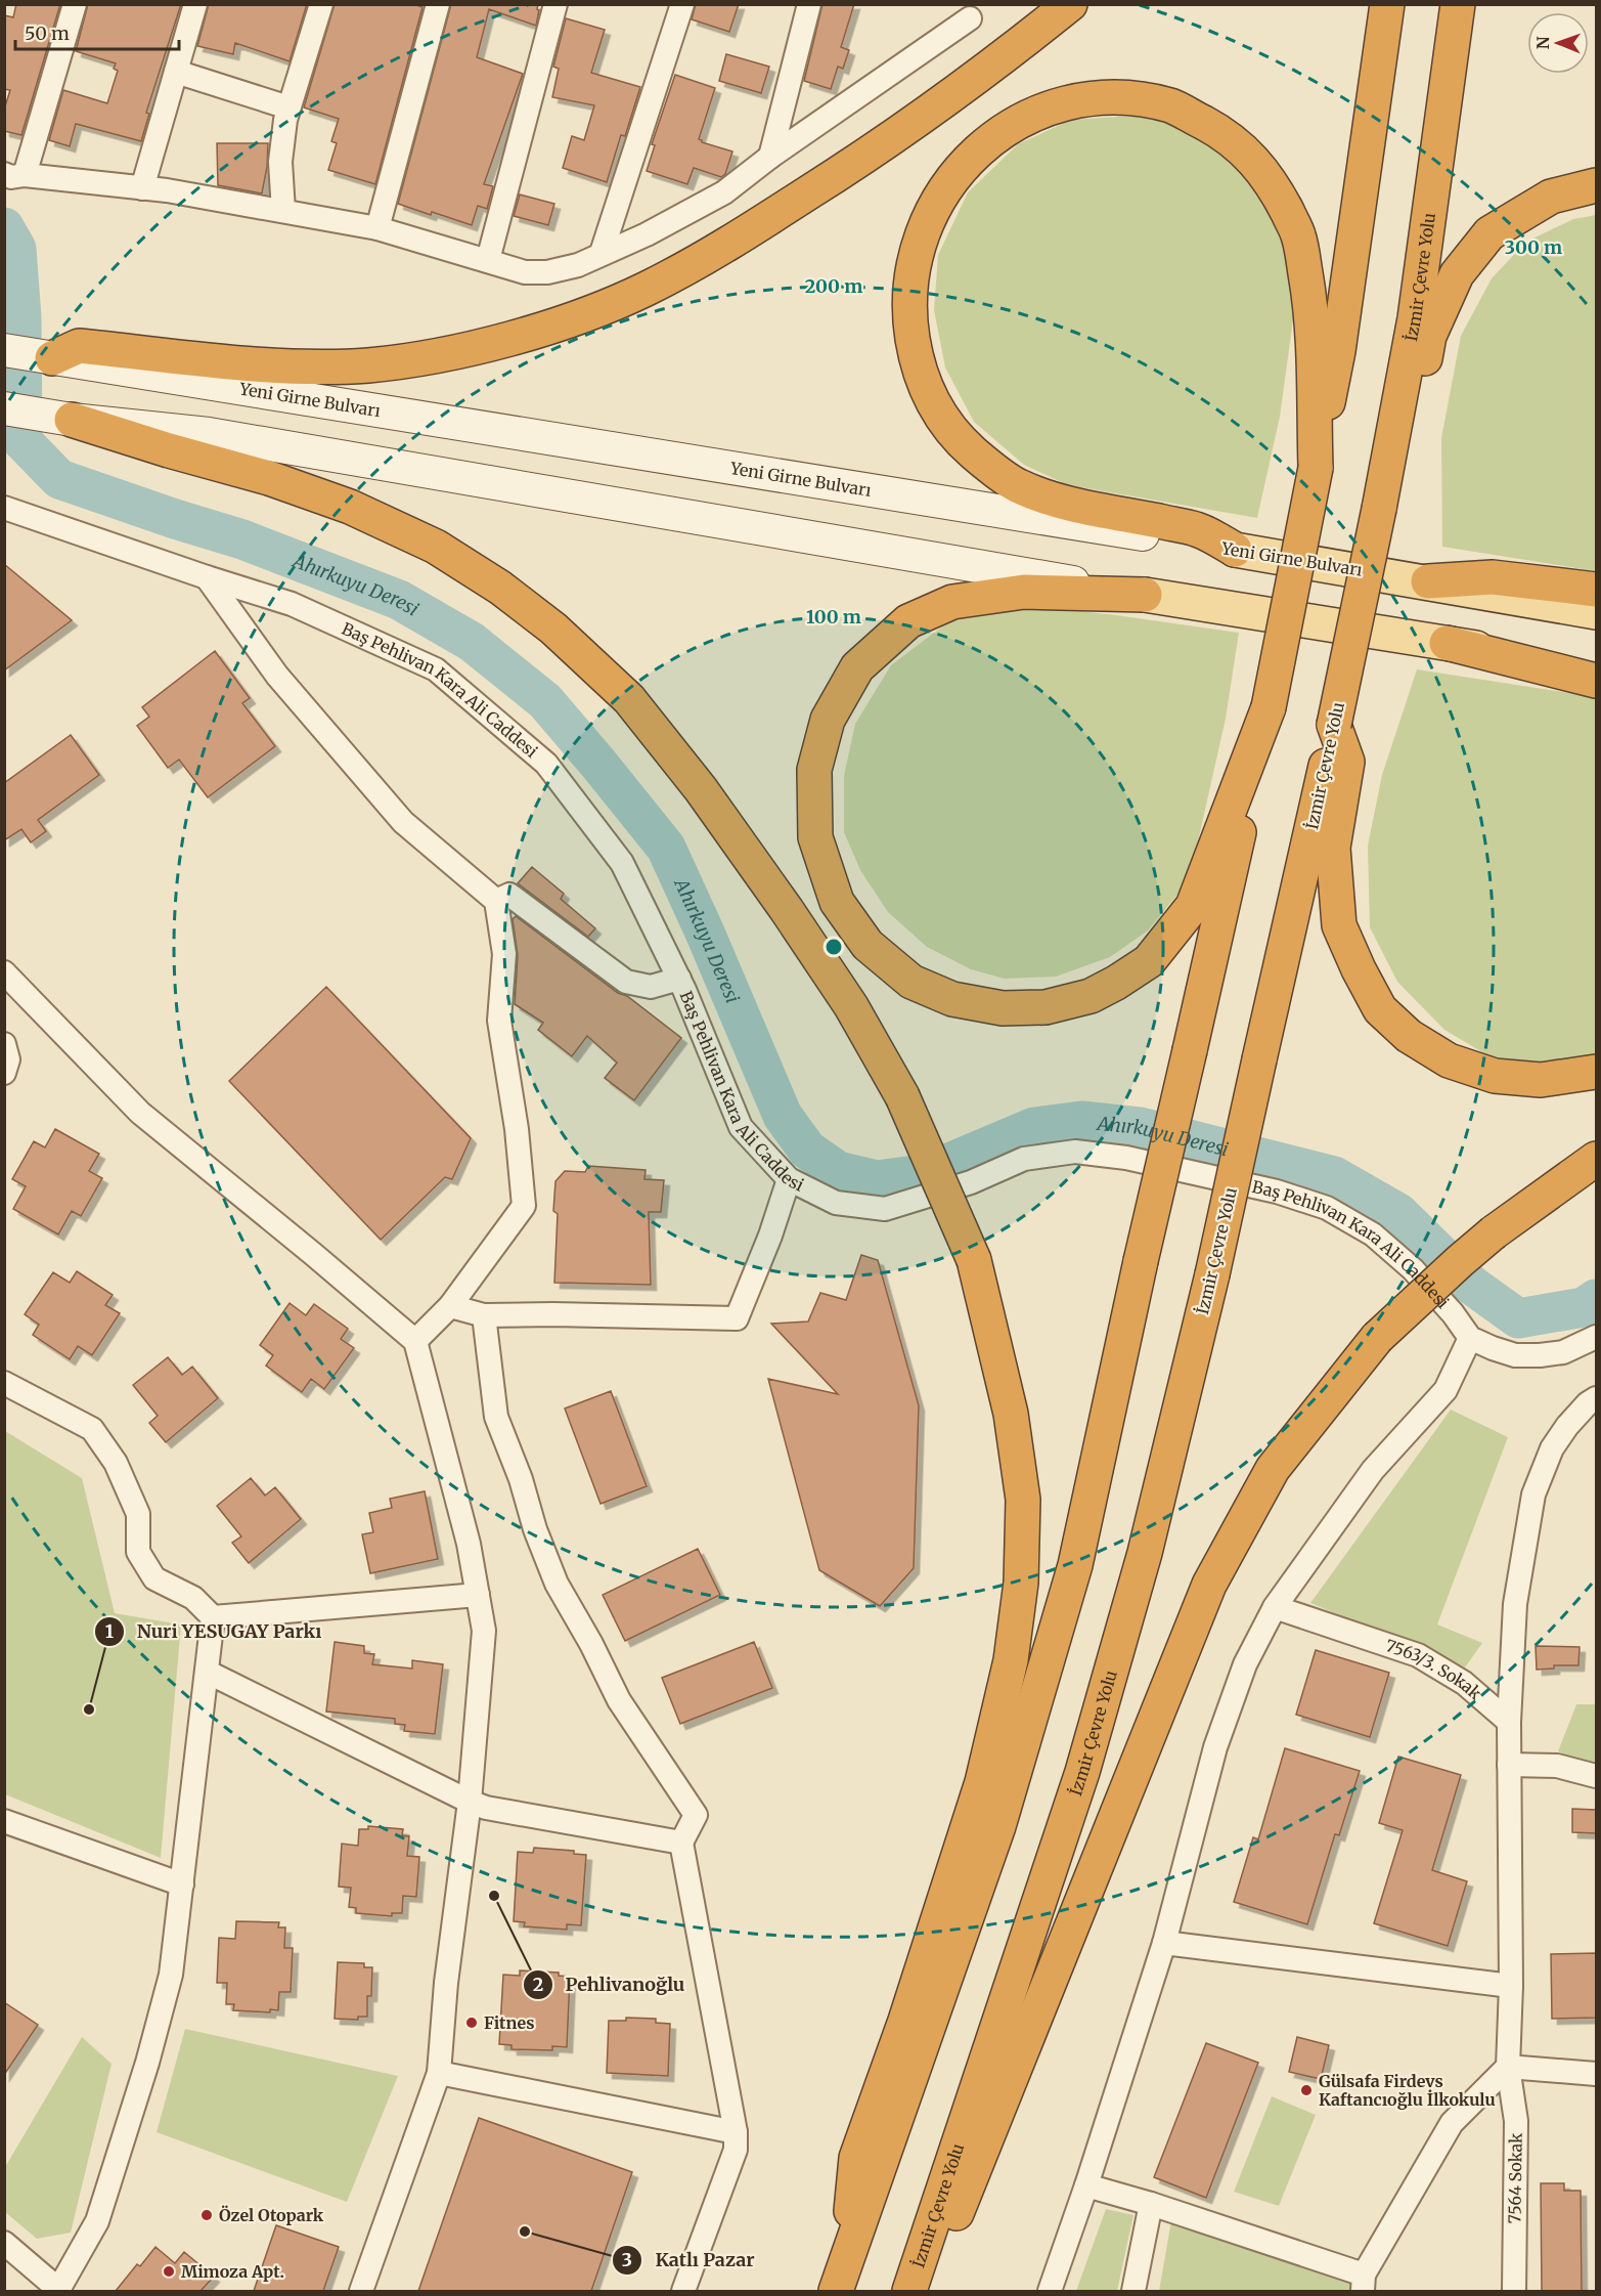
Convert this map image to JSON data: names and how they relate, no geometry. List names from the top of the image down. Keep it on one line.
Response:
{"streets":{"highway":["İzmir Çevre Yolu"],"main road":["Yeni Girne Bulvarı"],"street":["Baş Pehlivan Kara Ali Caddesi","7563/3. Sokak","7564 Sokak"]},"water":["Ahırkuyu Deresi"],"places":["Nuri YESUGAY Parkı","Pehlivanoğlu","Fitnes","Gülsafa Firdevs Kaftancıoğlu İlkokulu","Özel Otopark","Katlı Pazar","Mimoza Apt."],"scale_bar":"50 m","north":"left","rings":["300 m","200 m","100 m"]}
